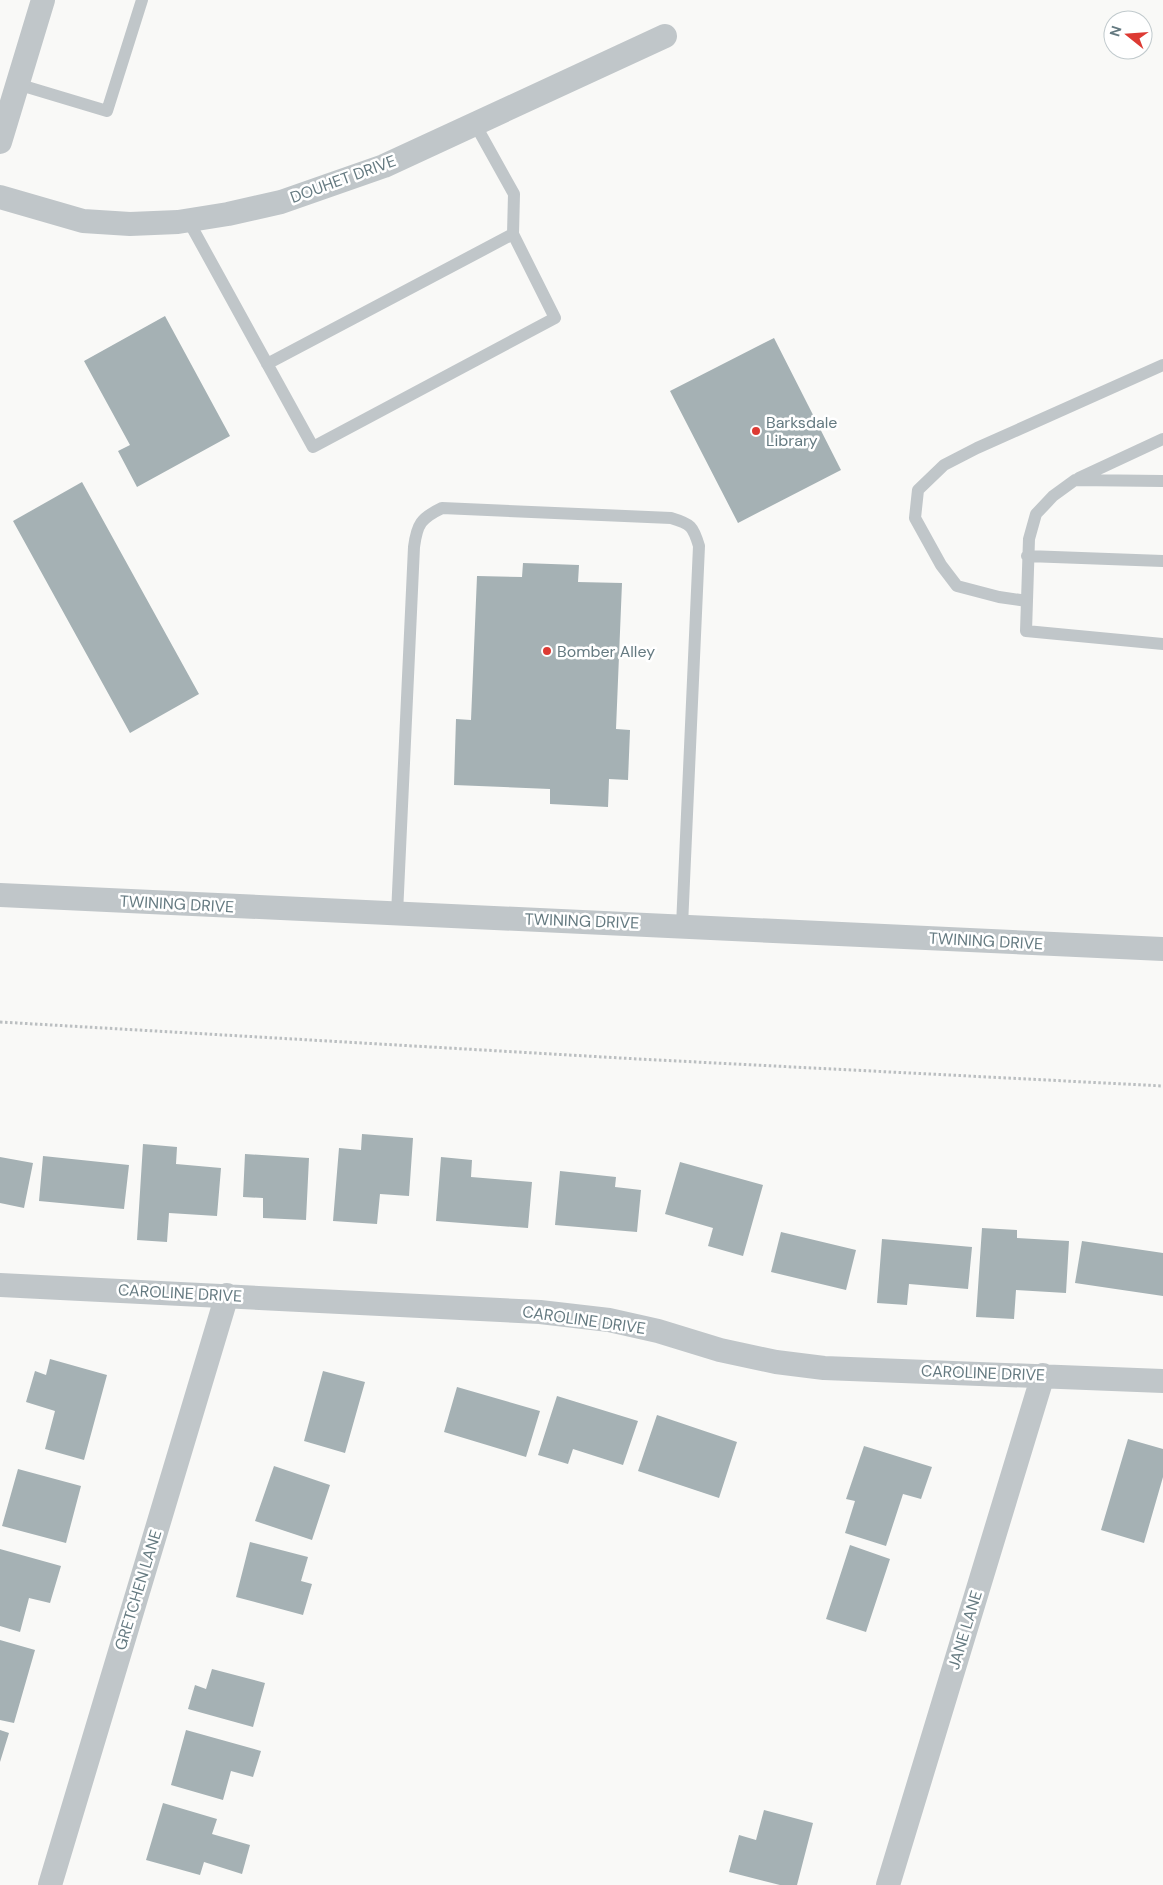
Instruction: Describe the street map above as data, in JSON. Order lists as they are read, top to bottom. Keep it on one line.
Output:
{"streets":{"street":["DOUHET DRIVE","TWINING DRIVE","CAROLINE DRIVE","GRETCHEN LANE","JANE LANE"]},"crossings":[["CAROLINE DRIVE","GRETCHEN LANE"],["CAROLINE DRIVE","JANE LANE"]],"places":["Barksdale Library","Bomber Alley"],"north":"left"}
